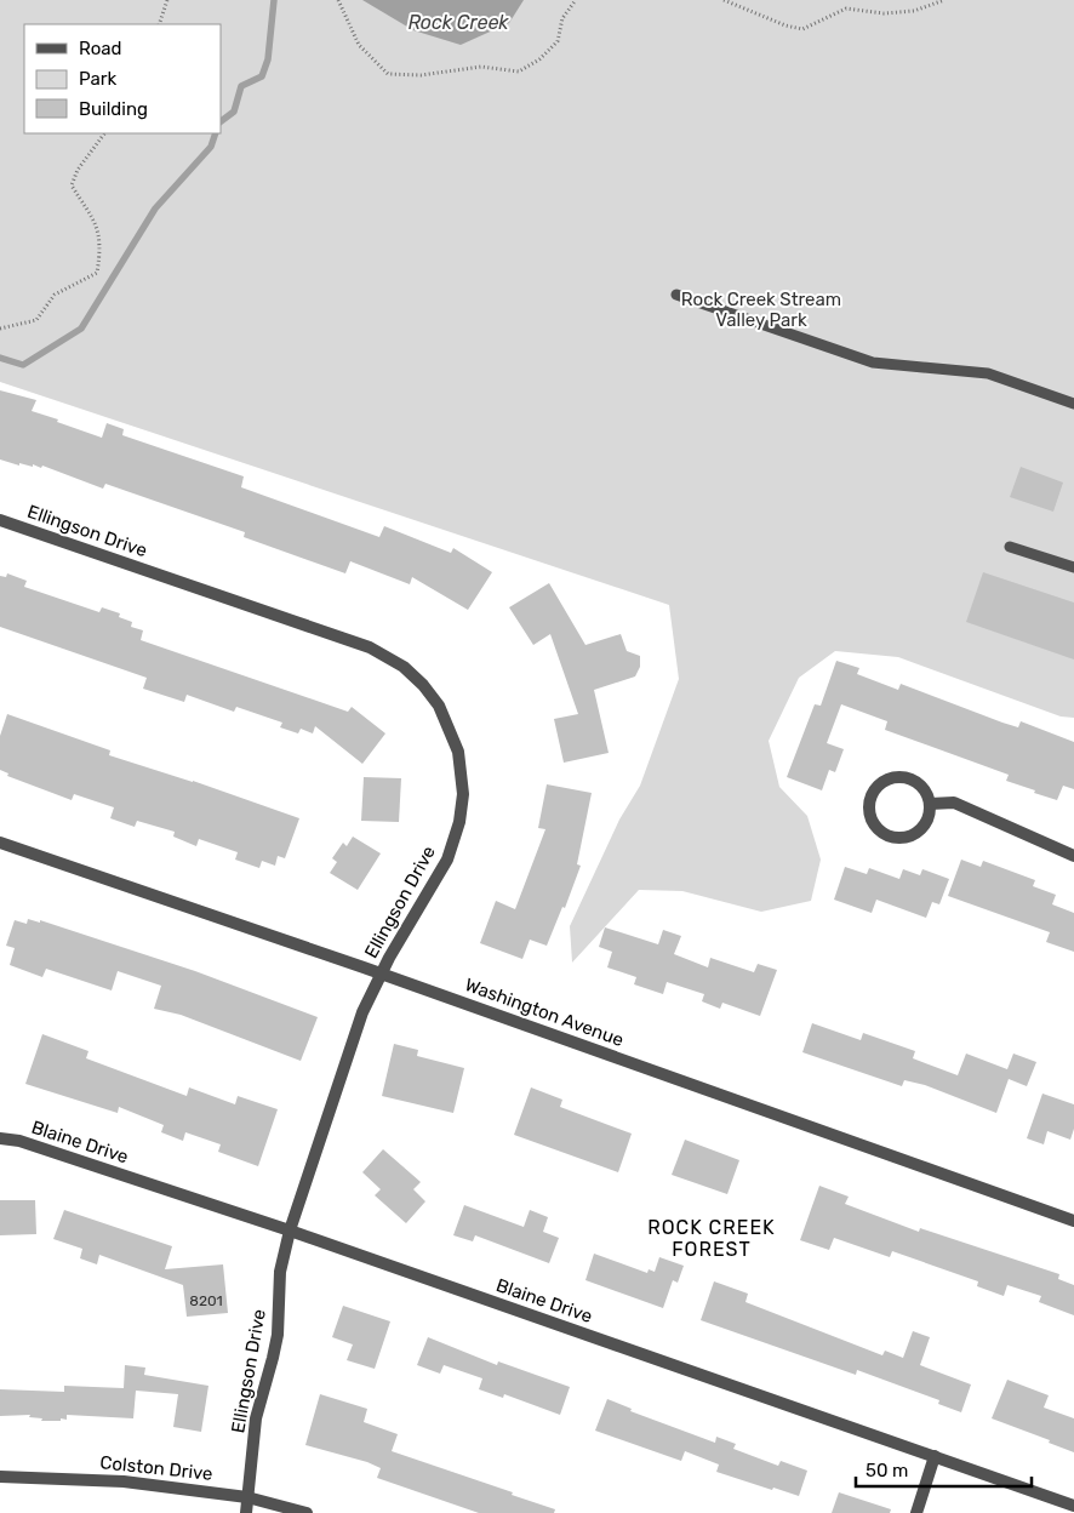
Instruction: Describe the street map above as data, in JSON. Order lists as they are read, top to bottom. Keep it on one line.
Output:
{"streets":{"street":["Ellingson Drive","Washington Avenue","Blaine Drive","Colston Drive"]},"crossings":[["Ellingson Drive","Washington Avenue"],["Ellingson Drive","Blaine Drive"],["Ellingson Drive","Colston Drive"]],"districts":["ROCK CREEK FOREST"],"water":["Rock Creek"],"parks":["Rock Creek Stream Valley Park"],"house_numbers":["8201"],"legend":["Road","Park","Building"],"scale_bar":"50 m"}
